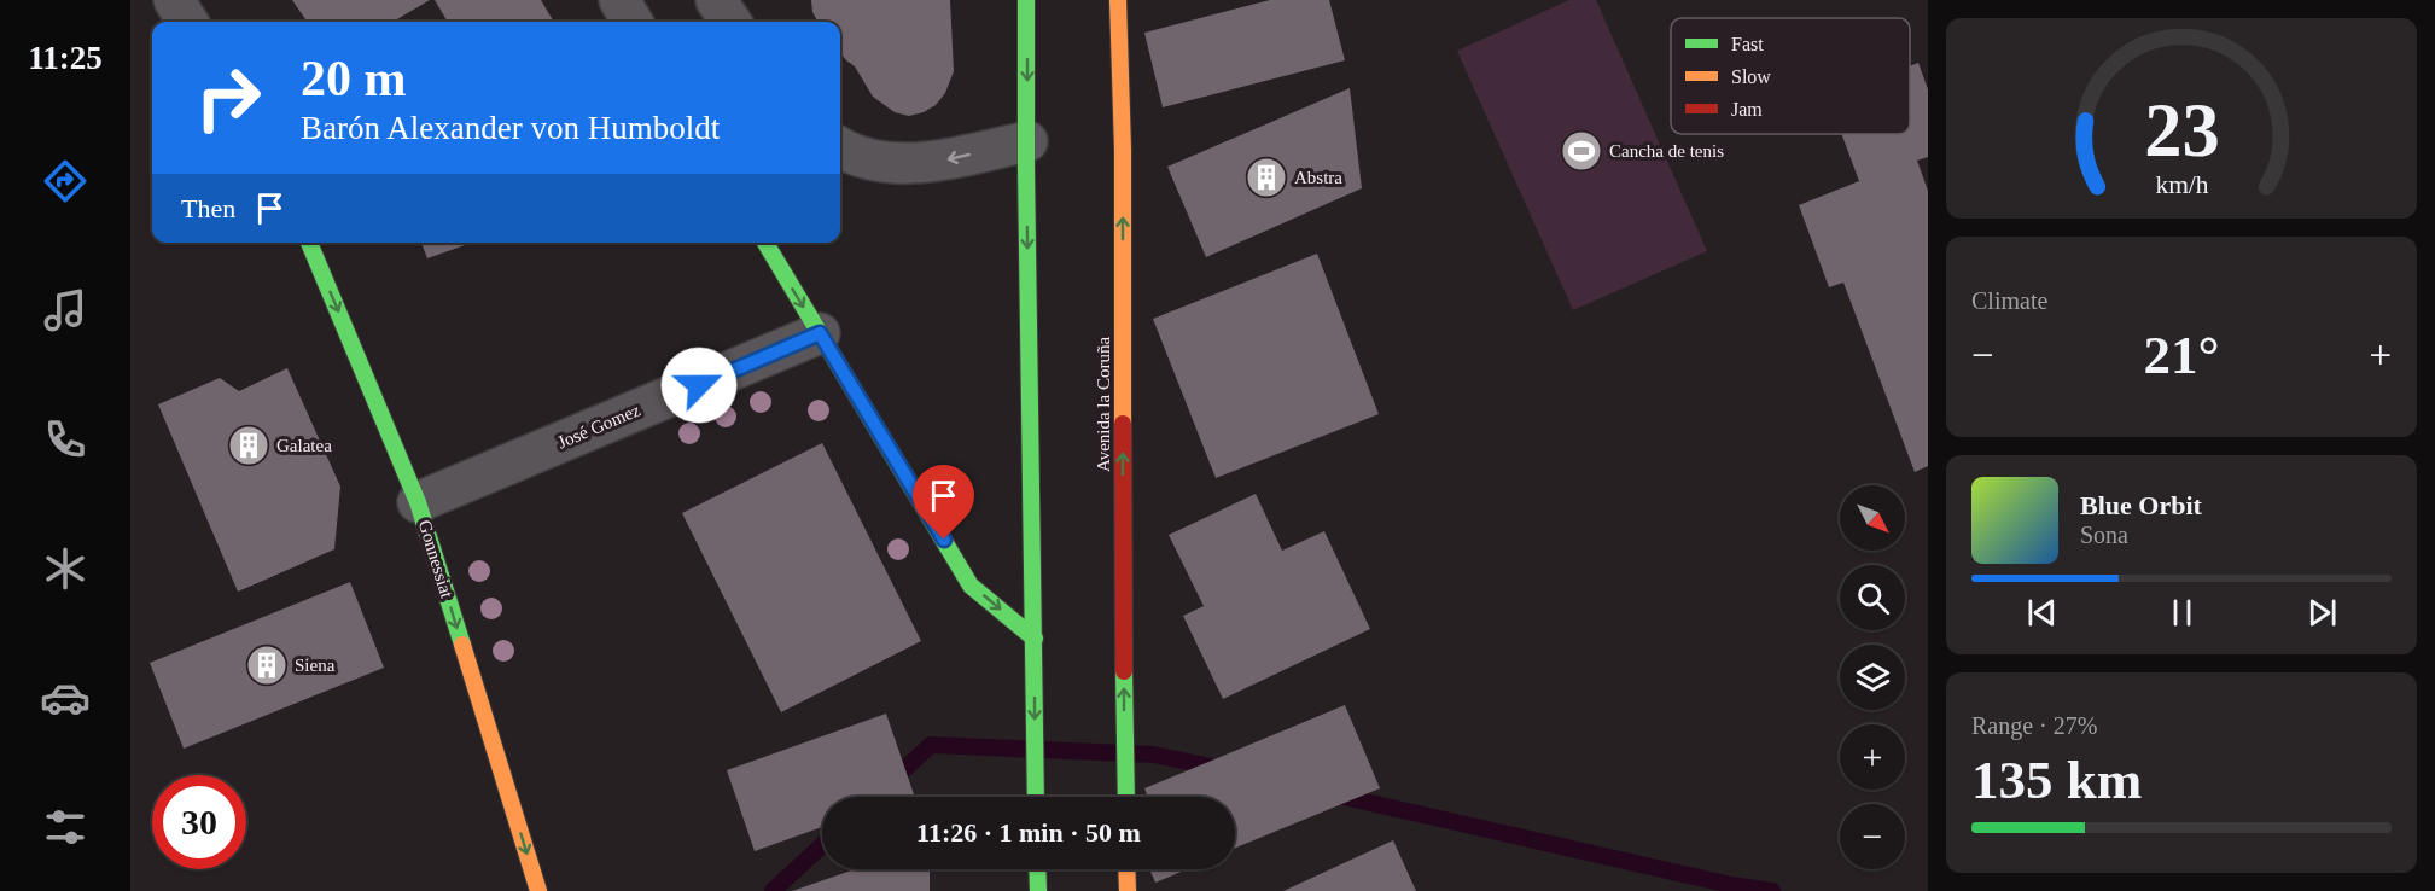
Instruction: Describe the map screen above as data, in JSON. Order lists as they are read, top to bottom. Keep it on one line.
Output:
{"streets":{"street":["Avenida la Coruña","José Gomez","Gonnessiat"]},"crossings":[["José Gomez","Gonnessiat"]],"one_way":["Gonnessiat"],"places":{"sports":["Cancha de tenis"],"building":["Abstra","Galatea","Siena"]},"legend":["Fast","Slow","Jam"],"north":"bottom right","page":{"tabs":"11:25","turn":["20 m","Barón Alexander von Humboldt"],"then":"Then","tile":["Climate",["Range · 27%","135 km"]],"heat":["−","21°","+"],"song":["Blue Orbit","Sona"],"map_buttons":["+","−"],"limit":"30","trip":"11:26 · 1 min · 50 m","gauge":["23","km/h"]}}
